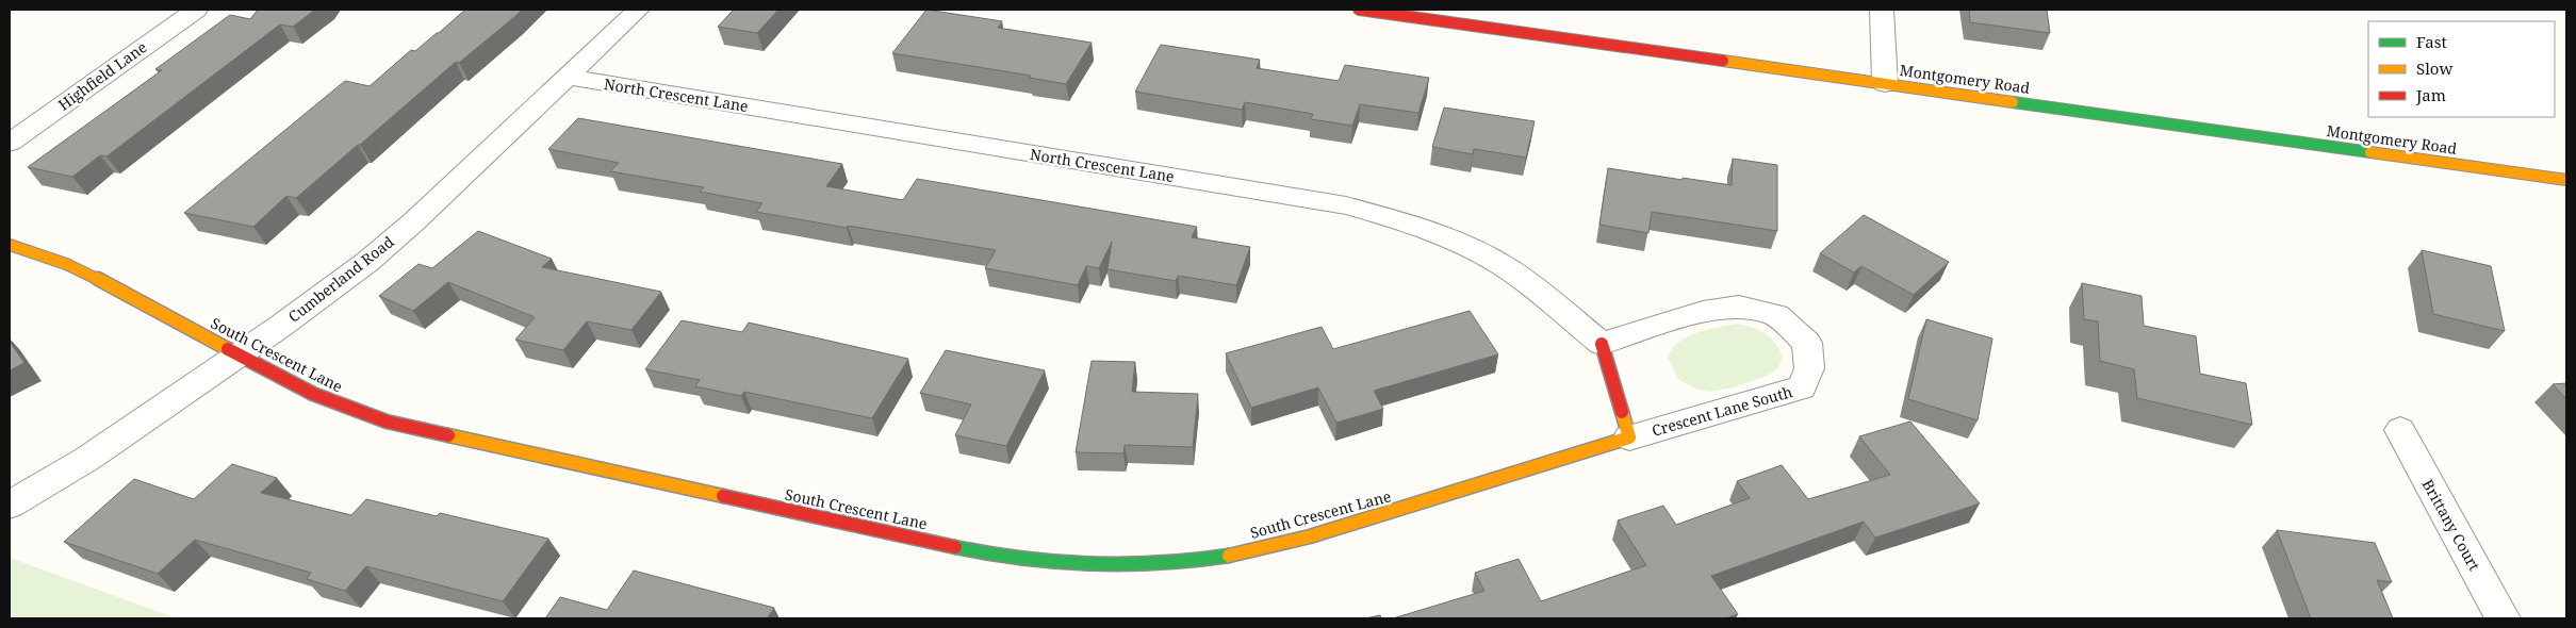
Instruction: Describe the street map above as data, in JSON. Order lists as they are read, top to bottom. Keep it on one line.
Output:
{"streets":{"street":["Highfield Lane","Montgomery Road","North Crescent Lane","Cumberland Road","South Crescent Lane","Crescent Lane South","Brittany Court"]},"crossings":[["North Crescent Lane","Cumberland Road"],["North Crescent Lane","Crescent Lane South"],["Cumberland Road","South Crescent Lane"],["South Crescent Lane","Crescent Lane South"]],"legend":["Fast","Slow","Jam"]}
